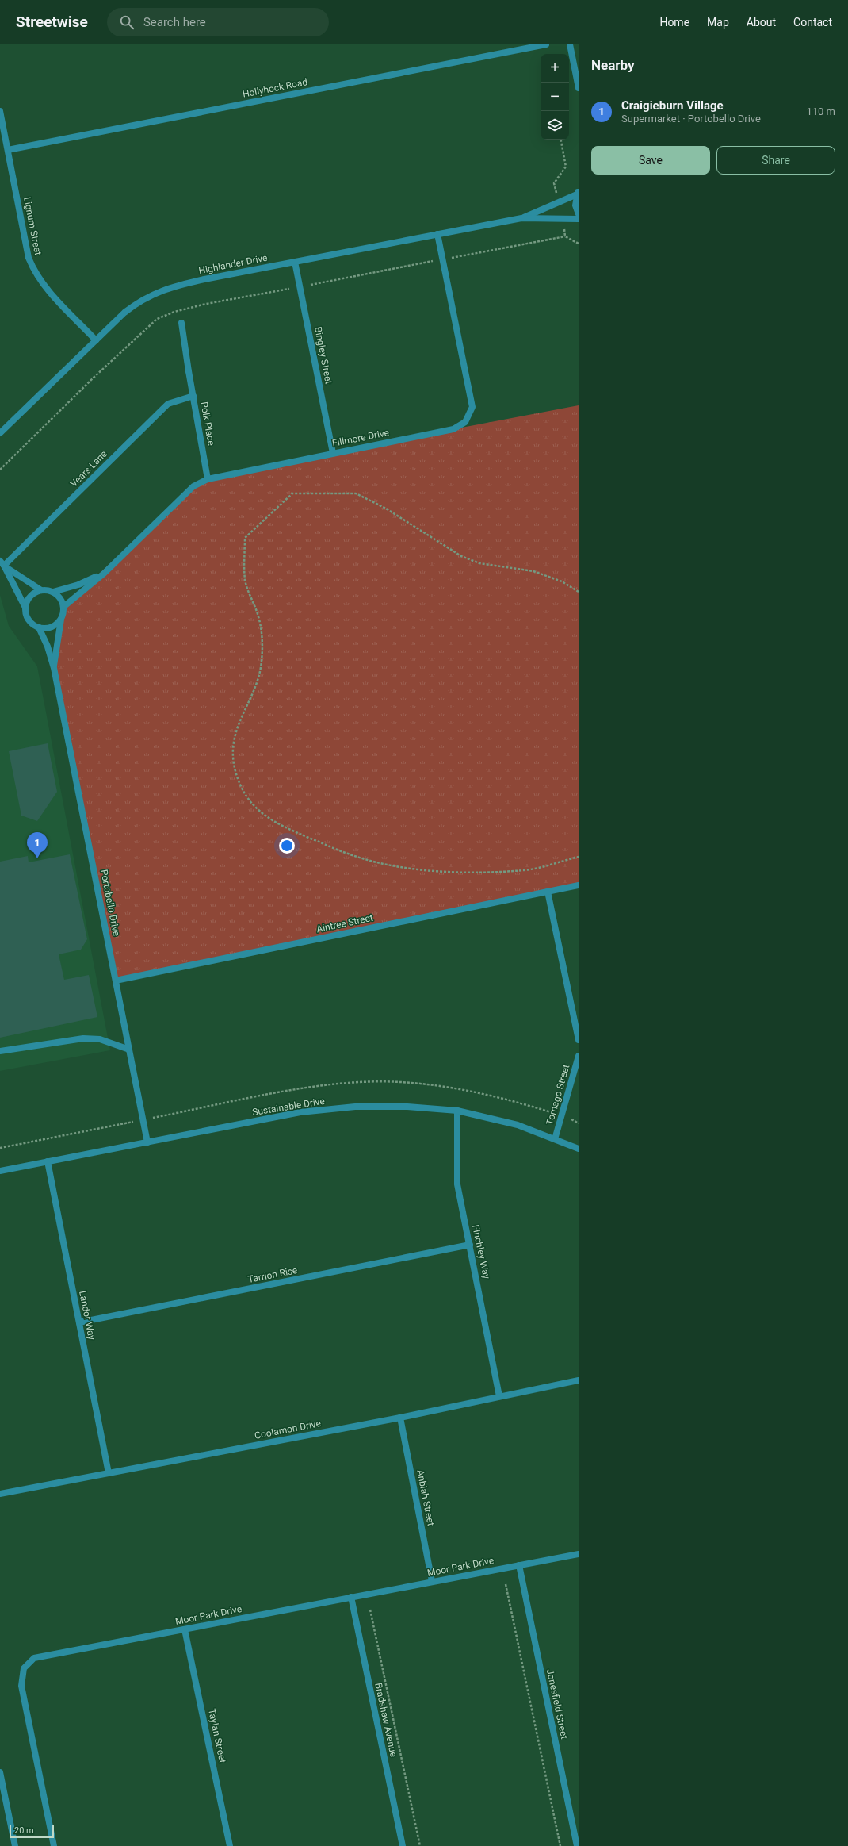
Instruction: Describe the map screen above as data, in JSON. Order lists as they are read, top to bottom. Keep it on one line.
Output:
{"streets":{"street":["Hollyhock Road","Lignum Street","Highlander Drive","Bingley Street","Polk Place","Fillmore Drive","Vears Lane","Portobello Drive","Aintree Street","Tomago Street","Sustainable Drive","Finchley Way","Tarrion Rise","Landor Way","Coolamon Drive","Anbiah Street","Moor Park Drive","Jonesfield Street","Bradshaw Avenue","Taylan Street"]},"crossings":[["Hollyhock Road","Lignum Street"],["Lignum Street","Highlander Drive"],["Highlander Drive","Bingley Street"],["Highlander Drive","Fillmore Drive"],["Bingley Street","Fillmore Drive"],["Polk Place","Fillmore Drive"],["Polk Place","Vears Lane"],["Fillmore Drive","Portobello Drive"],["Portobello Drive","Aintree Street"],["Portobello Drive","Sustainable Drive"],["Tomago Street","Sustainable Drive"],["Sustainable Drive","Finchley Way"],["Sustainable Drive","Landor Way"],["Finchley Way","Tarrion Rise"],["Finchley Way","Coolamon Drive"],["Tarrion Rise","Landor Way"],["Landor Way","Coolamon Drive"],["Coolamon Drive","Anbiah Street"],["Anbiah Street","Moor Park Drive"],["Moor Park Drive","Jonesfield Street"],["Moor Park Drive","Bradshaw Avenue"],["Moor Park Drive","Taylan Street"]],"scale_bar":"20 m","page":{"header":"Streetwise","search":"Search here","nav":["Home","Map","About","Contact"],"heading":"Nearby","map_buttons":["+","−"],"list":[{"mark":"1","name":"Craigieburn Village","note":"Supermarket · Portobello Drive","value":"110 m"}],"buttons":["Save","Share"],"pins":"1","scale":"20 m"}}
